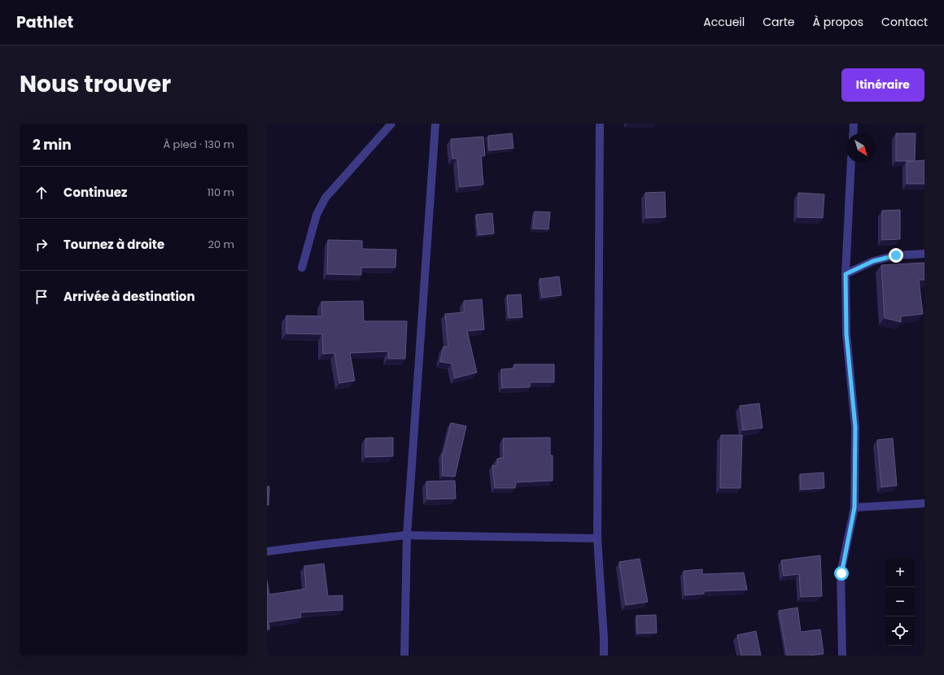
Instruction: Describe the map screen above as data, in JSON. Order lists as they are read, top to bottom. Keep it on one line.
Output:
{"north":"bottom right","page":{"header":"Pathlet","nav":["Accueil","Carte","À propos","Contact"],"title":"Nous trouver","buttons":"Itinéraire","heading":["2 min","À pied · 130 m"],"list":[["Continuez","110 m"],["Tournez à droite","20 m"],"Arrivée à destination"],"map_buttons":["+","−"]}}
